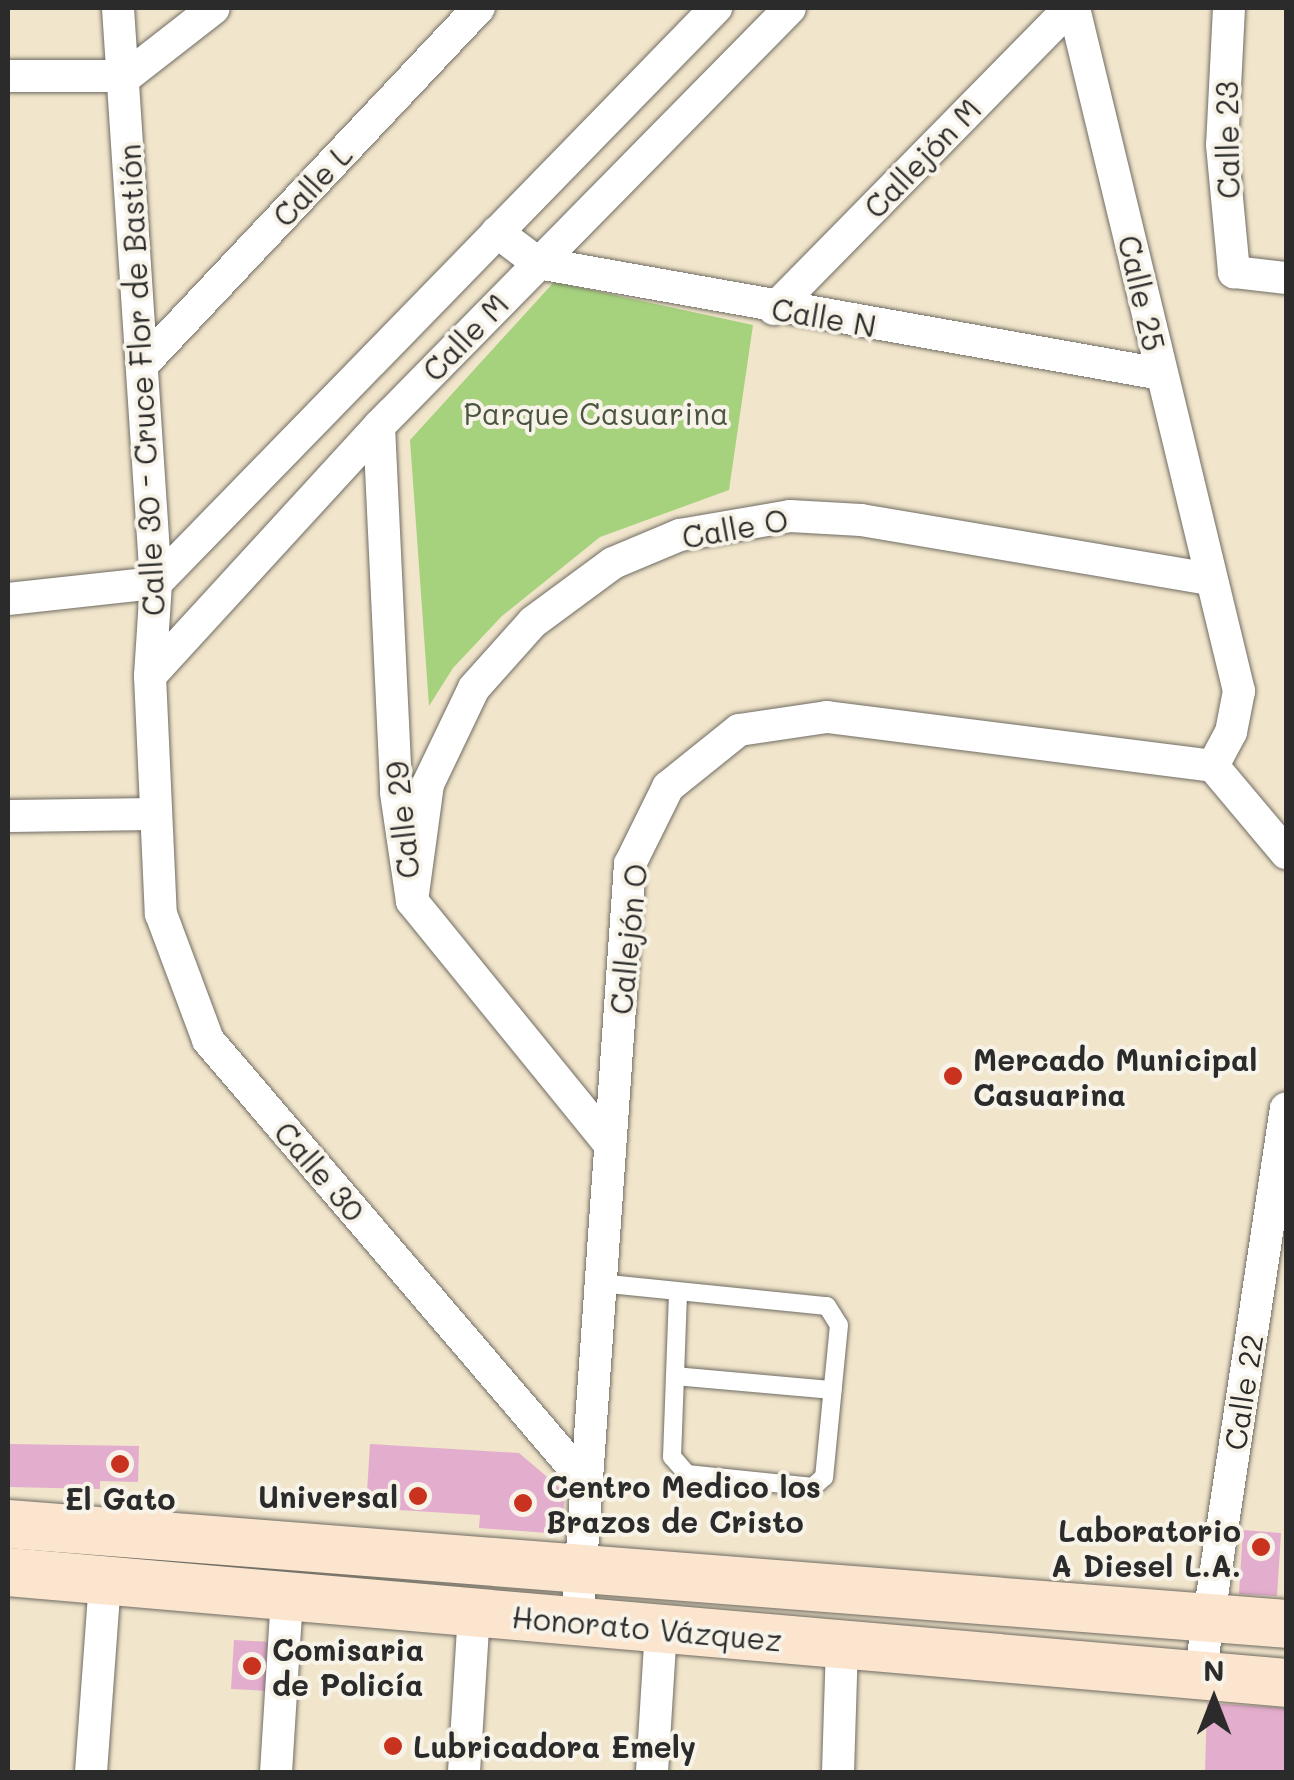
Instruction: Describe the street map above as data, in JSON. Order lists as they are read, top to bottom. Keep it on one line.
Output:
{"streets":{"street":["Calle 23","Callejón M","Calle L","Calle 25","Calle N","Calle M","Calle 30 - Cruce Flor de Bastión","Calle O","Calle 29","Callejón O","Calle 30","Calle 22","Honorato Vázquez"]},"crossings":[["Callejón M","Calle 25"],["Callejón M","Calle N"],["Calle L","Calle 30 - Cruce Flor de Bastión"],["Calle 25","Calle N"],["Calle 25","Calle O"],["Calle N","Calle M"],["Calle M","Calle 30 - Cruce Flor de Bastión"],["Calle M","Calle 29"],["Calle 30 - Cruce Flor de Bastión","Calle 30"],["Calle O","Calle 29"],["Calle 29","Callejón O"],["Callejón O","Calle 30"],["Callejón O","Honorato Vázquez"],["Calle 22","Honorato Vázquez"]],"parks":["Parque Casuarina"],"places":["Mercado Municipal Casuarina","El Gato","Universal","Centro Medico los Brazos de Cristo","Laboratorio A Diesel L.A.","Comisaria de Policía","Lubricadora Emely"],"north":"top"}
